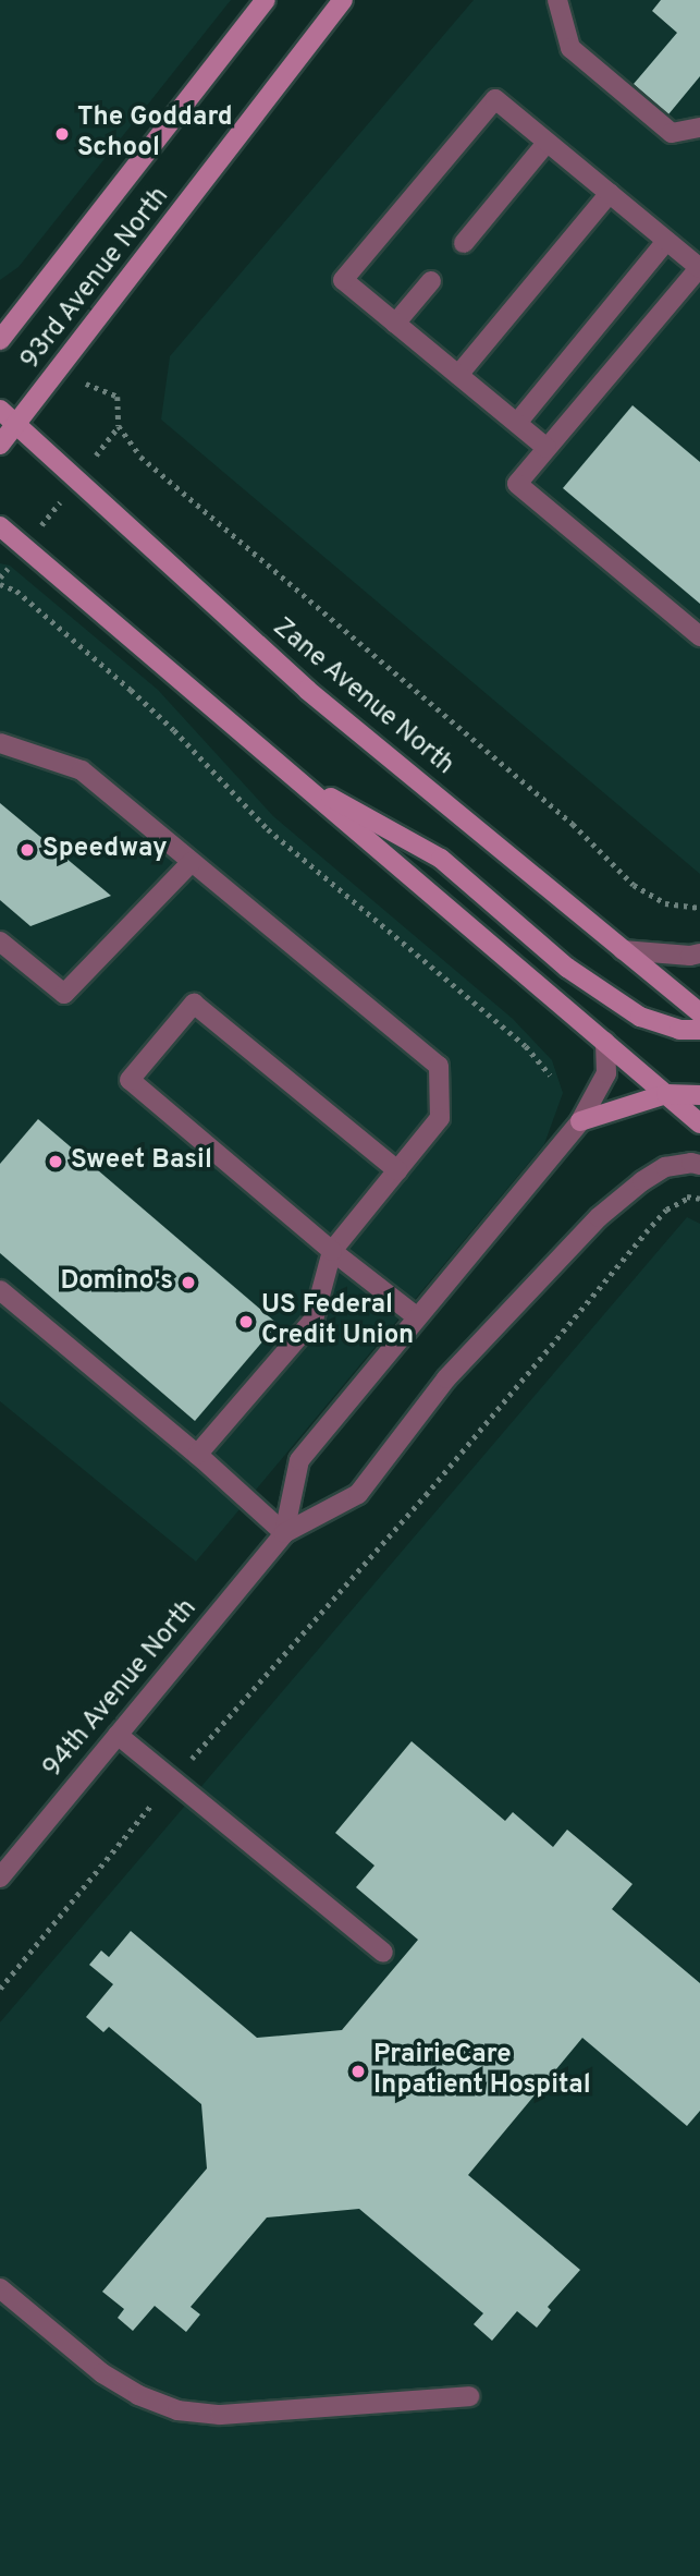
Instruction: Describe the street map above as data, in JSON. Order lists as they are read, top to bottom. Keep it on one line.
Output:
{"streets":{"main road":["93rd Avenue North","Zane Avenue North"],"street":["94th Avenue North"]},"crossings":[["93rd Avenue North","Zane Avenue North"]],"places":["The Goddard School","Speedway","Sweet Basil","Domino's","US Federal Credit Union","PrairieCare Inpatient Hospital"]}
